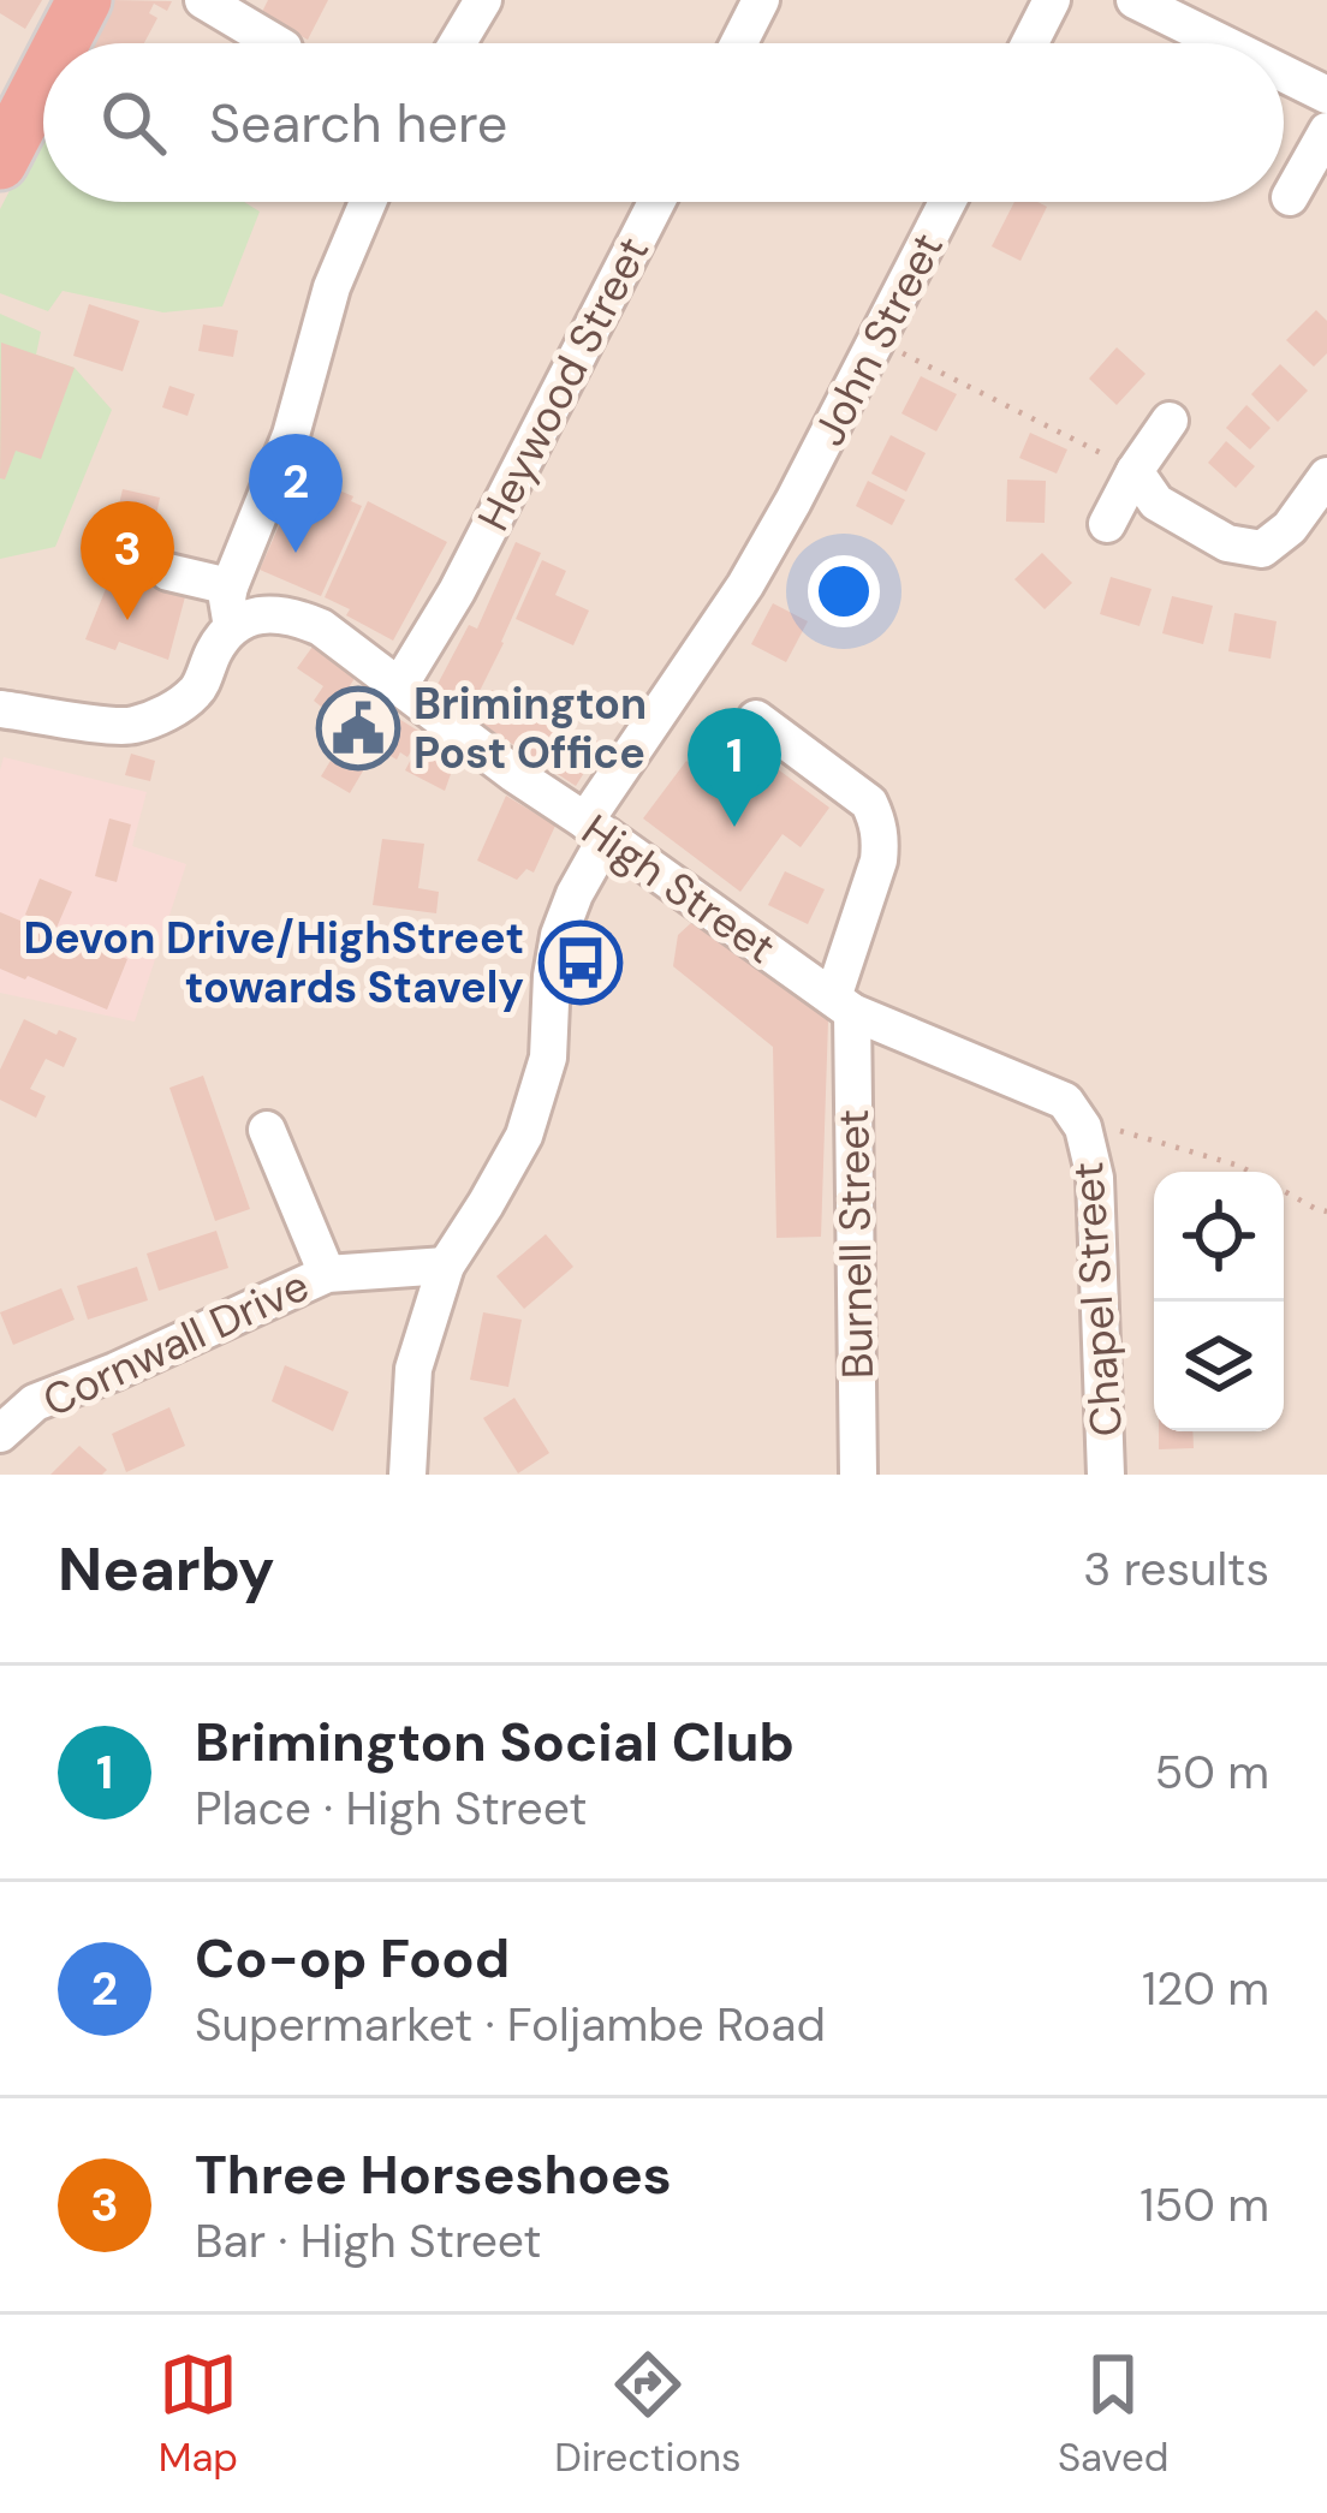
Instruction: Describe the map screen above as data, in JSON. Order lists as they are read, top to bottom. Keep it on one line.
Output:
{"streets":{"street":["John Street","Heywood Street","High Street","Burnell Street","Chapel Street","Cornwall Drive"]},"crossings":[["John Street","High Street"],["Heywood Street","High Street"],["High Street","Burnell Street"],["High Street","Chapel Street"],["Burnell Street","Chapel Street"]],"places":{"public building":["Brimington Post Office"],"bus stop":["Devon Drive/HighStreet towards Stavely"]},"page":{"search":"Search here","pins":["2","3","1"],"heading":["Nearby","3 results"],"list":[{"mark":"1","name":"Brimington Social Club","note":"Place · High Street","value":"50 m"},{"mark":"2","name":"Co-op Food","note":"Supermarket · Foljambe Road","value":"120 m"},{"mark":"3","name":"Three Horseshoes","note":"Bar · High Street","value":"150 m"}],"nav":["Map","Directions","Saved"]}}
